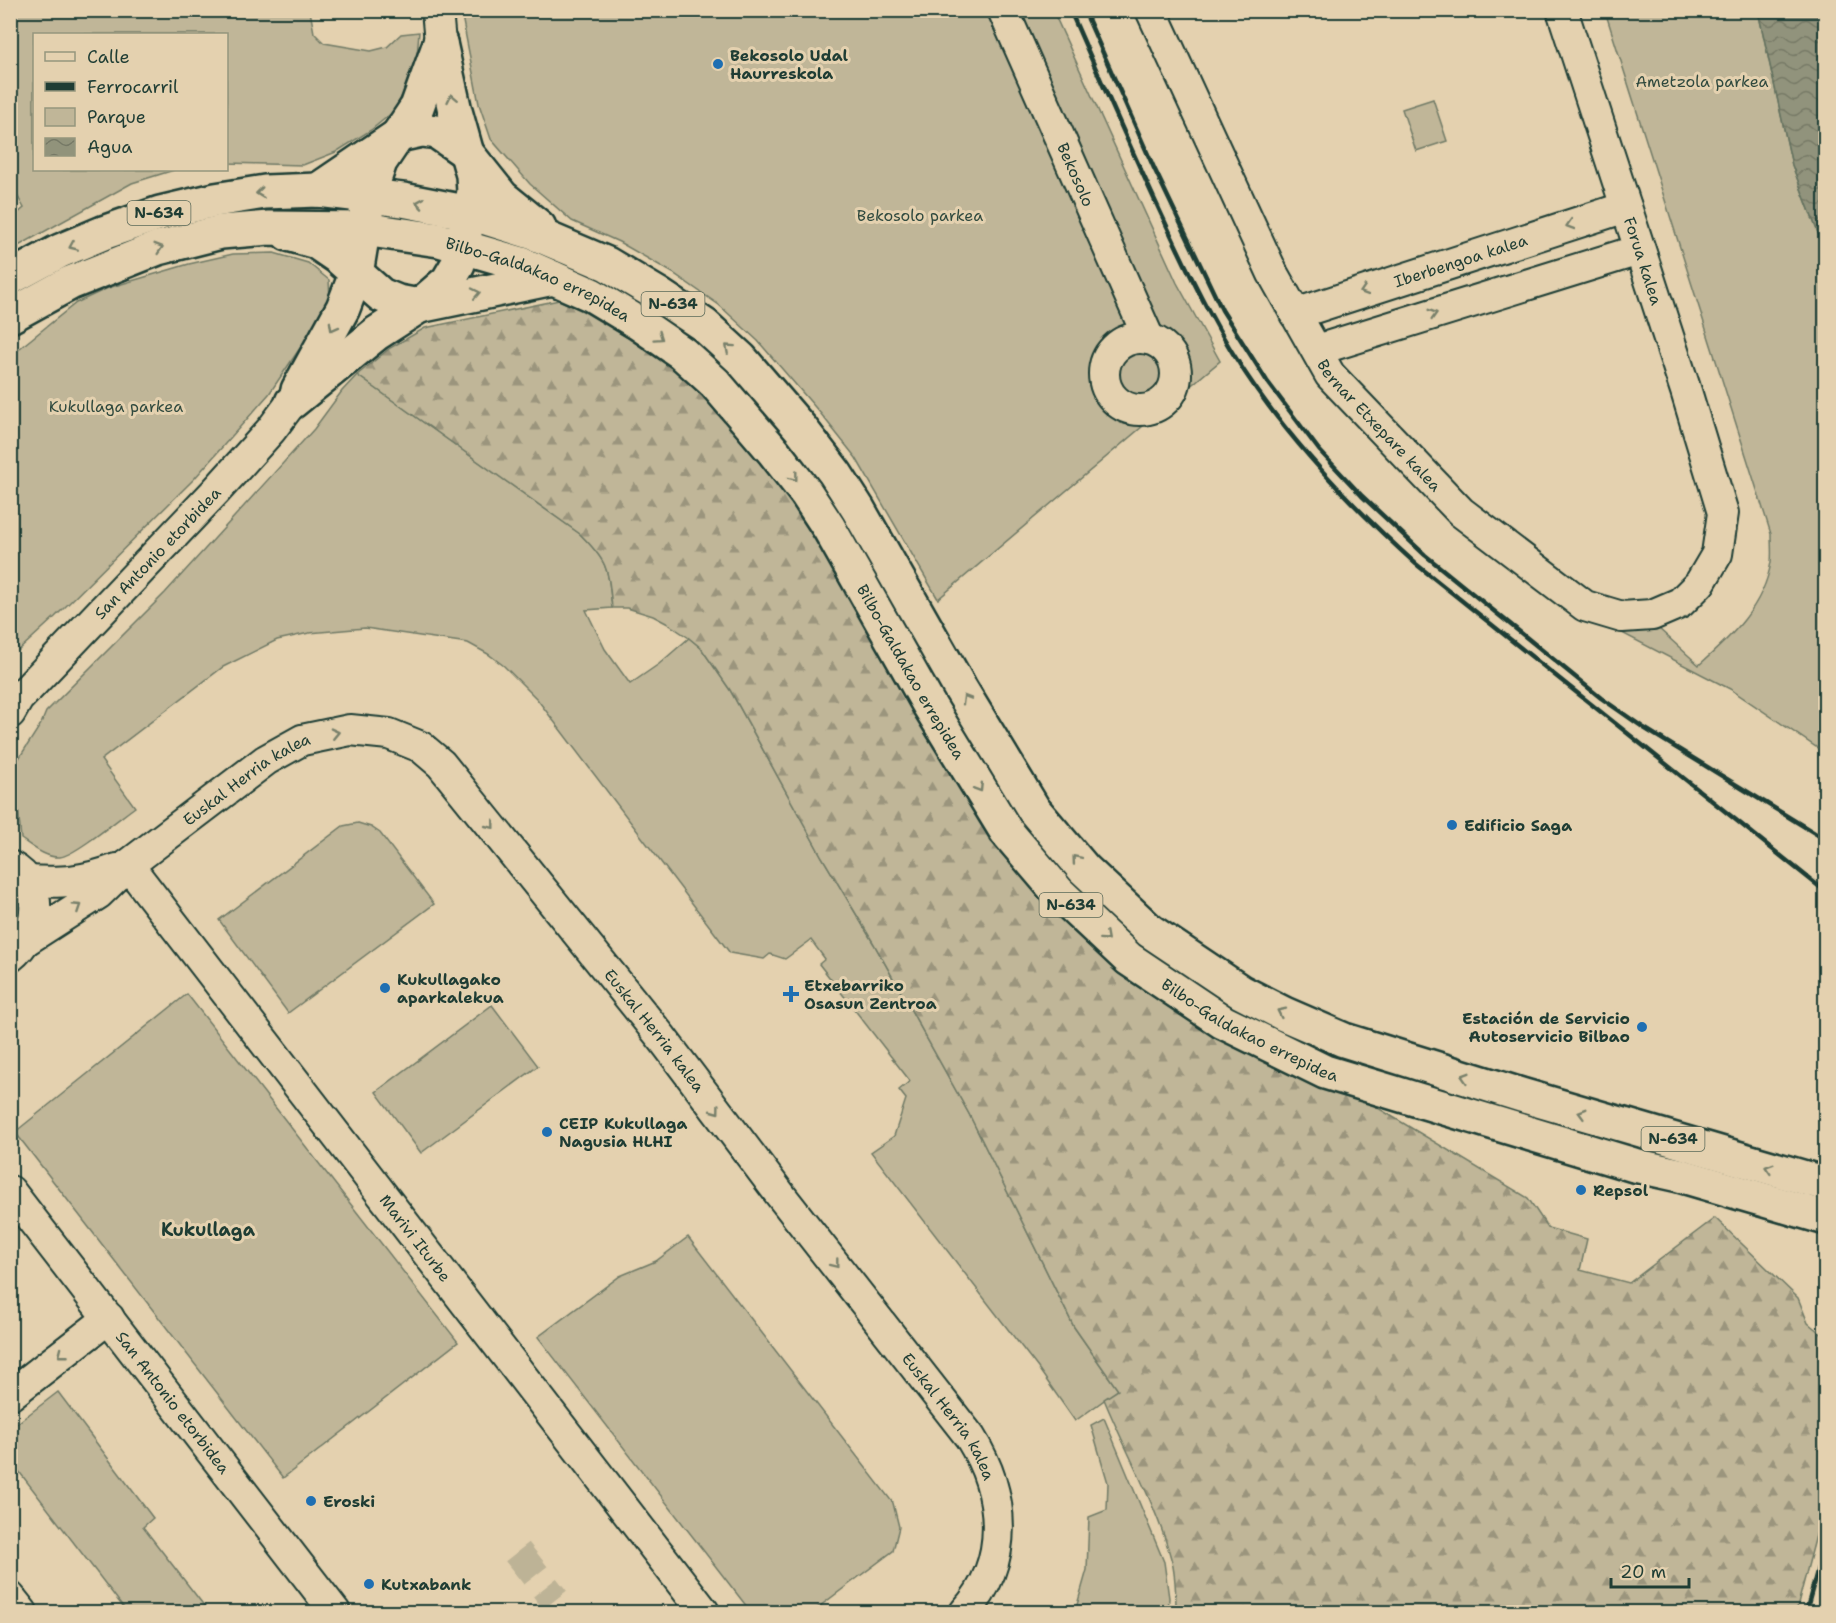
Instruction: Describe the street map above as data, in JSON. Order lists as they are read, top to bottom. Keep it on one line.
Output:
{"streets":{"highway":["N-634","Bilbo-Galdakao errepidea"],"street":["Bekosolo","Iberbengoa kalea","Forua kalea","Bernar Etxepare kalea","San Antonio etorbidea","Euskal Herria kalea","Marivi Iturbe"]},"crossings":[["Iberbengoa kalea","Forua kalea"],["Iberbengoa kalea","Bernar Etxepare kalea"],["Forua kalea","Bernar Etxepare kalea"],["Euskal Herria kalea","Marivi Iturbe"]],"districts":["Kukullaga"],"parks":["Ametzola parkea","Bekosolo parkea","Kukullaga parkea"],"places":{"other":["Bekosolo Udal Haurreskola","Edificio Saga","Kukullagako aparkalekua","Estación de Servicio Autoservicio Bilbao","CEIP Kukullaga Nagusia HLHI","Repsol","Eroski","Kutxabank"],"health":["Etxebarriko Osasun Zentroa"]},"legend":["Calle","Ferrocarril","Parque","Agua"],"scale_bar":"20 m"}
